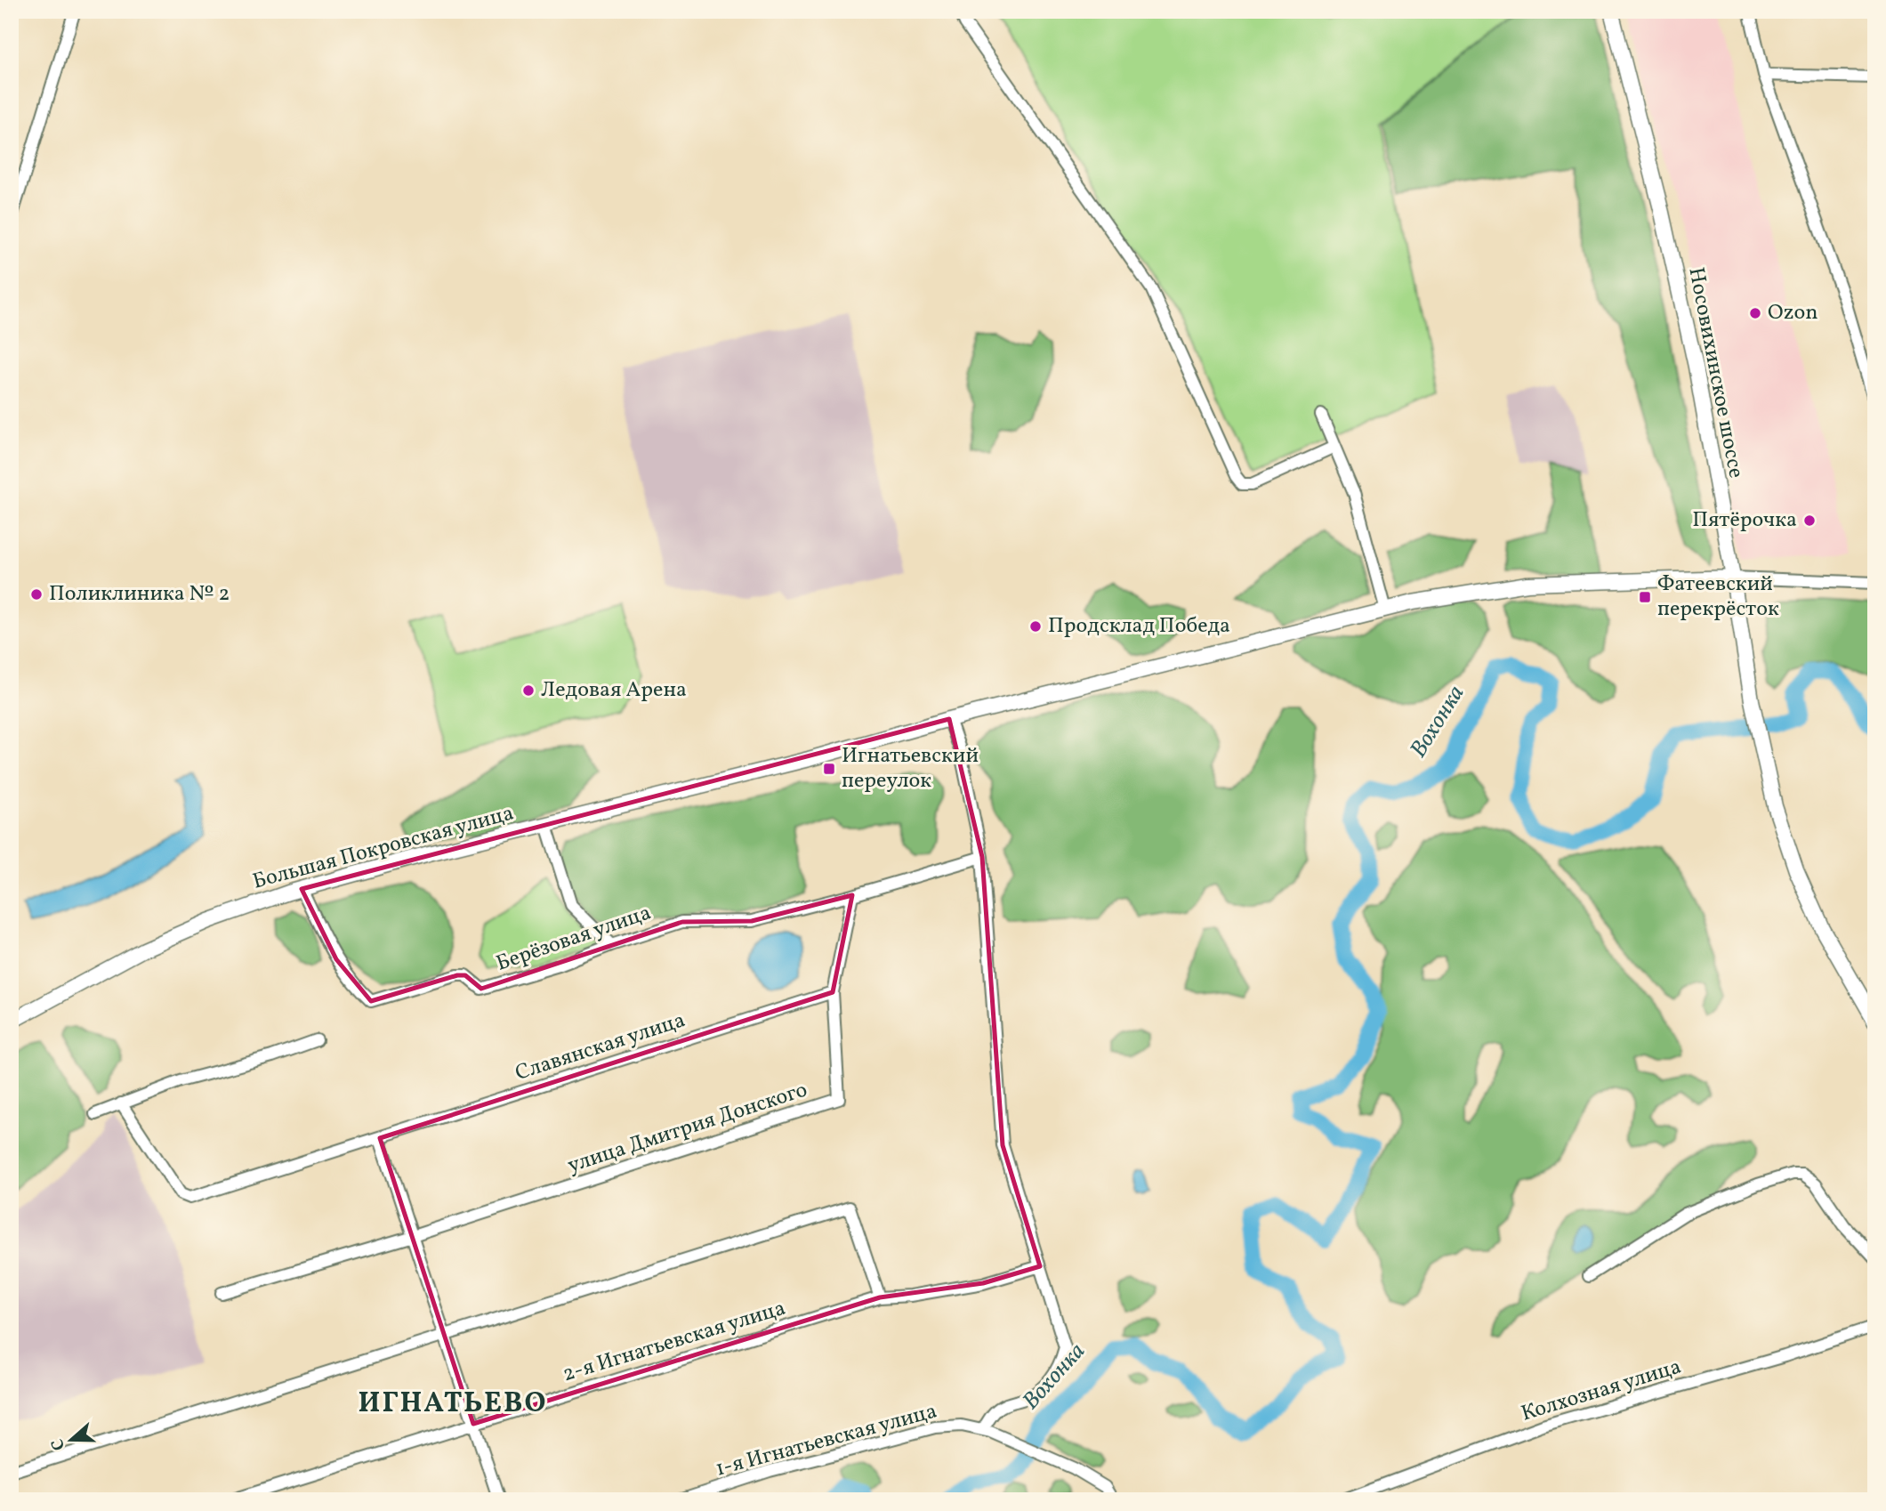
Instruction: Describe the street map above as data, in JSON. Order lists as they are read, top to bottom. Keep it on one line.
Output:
{"streets":{"main road":["Носовихинское шоссе","Большая Покровская улица"],"street":["Берёзовая улица","Славянская улица","улица Дмитрия Донского","2-я Игнатьевская улица","Колхозная улица","1-я Игнатьевская улица"]},"crossings":[["Носовихинское шоссе","Большая Покровская улица"],["Большая Покровская улица","Берёзовая улица"],["Берёзовая улица","улица Дмитрия Донского"],["Славянская улица","улица Дмитрия Донского"]],"districts":["ИГНАТЬЕВО"],"water":["Вохонка"],"places":{"other":["Ozon","Пятёрочка","Поликлиника № 2","Продсклад Победа","Ледовая Арена"],"transit":["Фатеевский перекрёсток","Игнатьевский переулок"]},"north":"left"}
